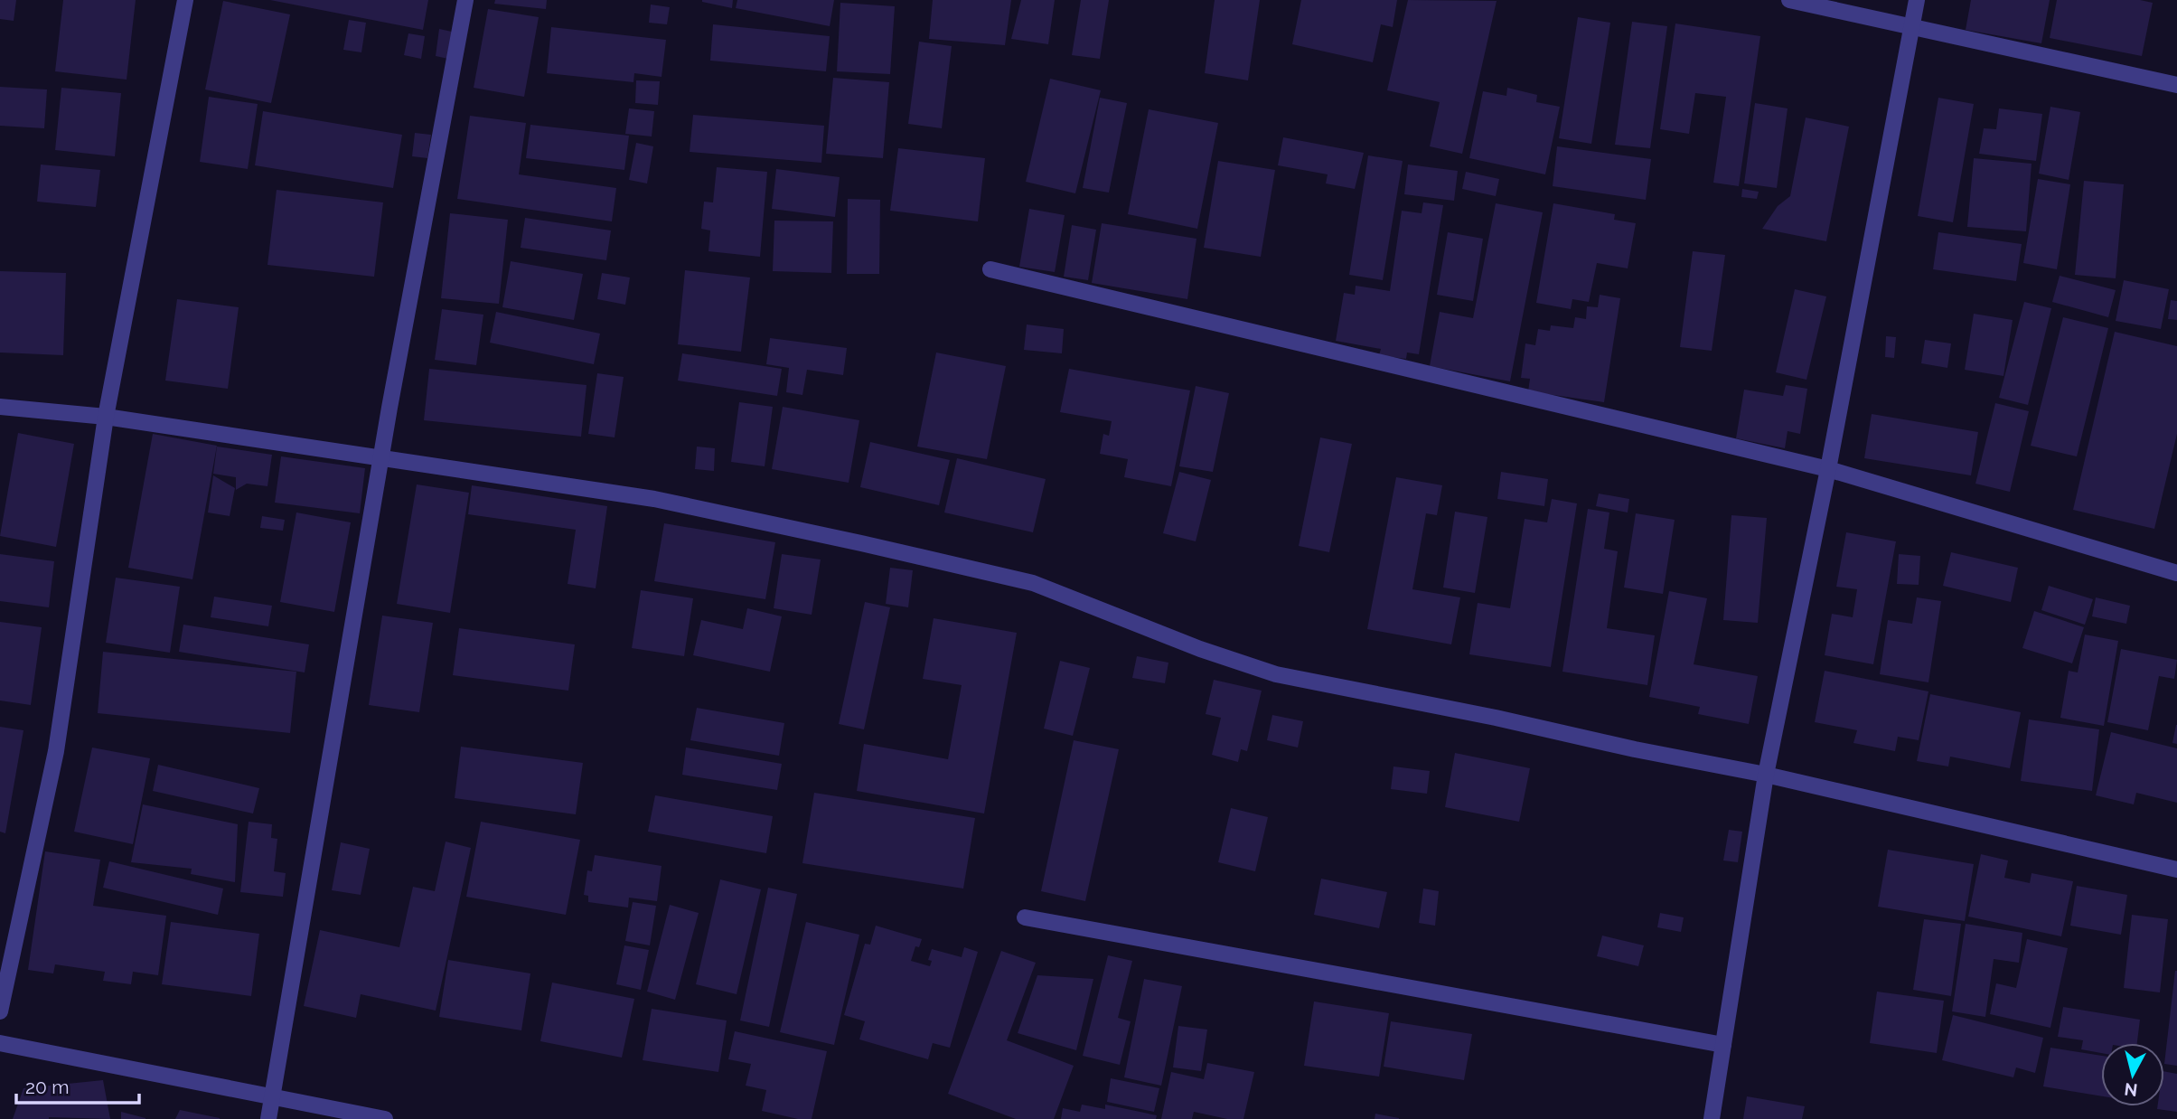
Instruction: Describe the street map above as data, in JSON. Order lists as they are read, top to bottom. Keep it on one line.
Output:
{"scale_bar":"20 m","north":"bottom"}
